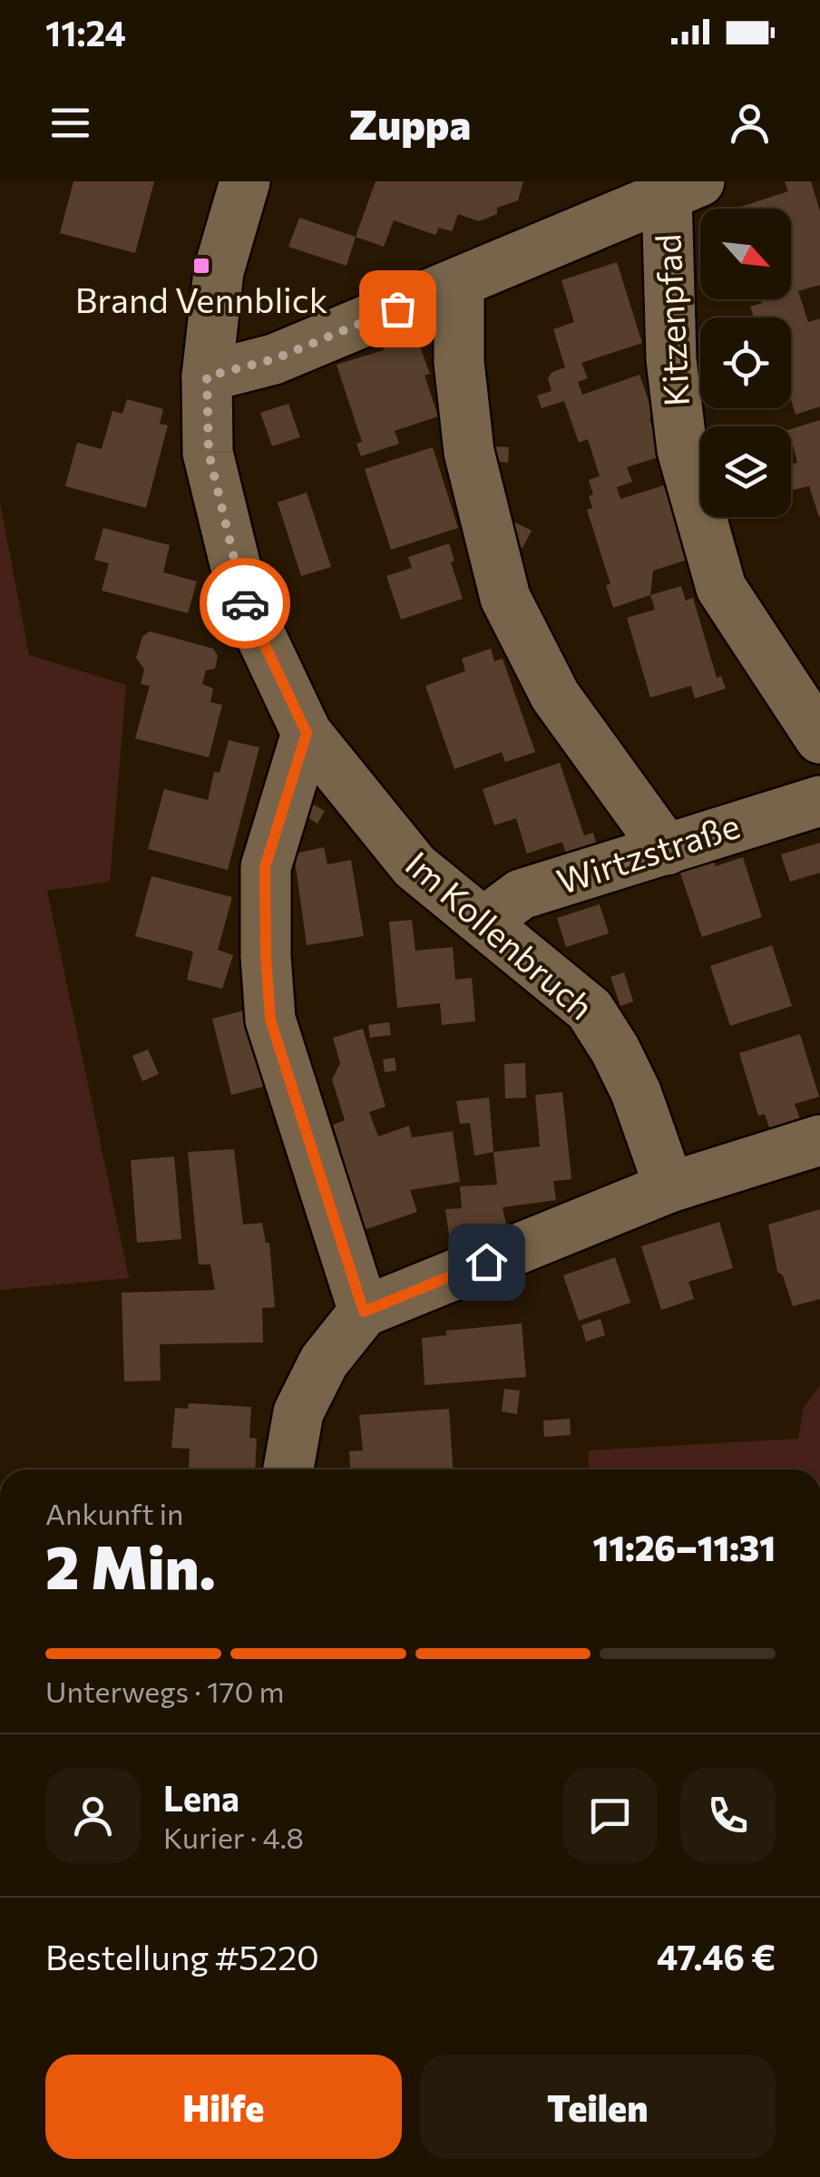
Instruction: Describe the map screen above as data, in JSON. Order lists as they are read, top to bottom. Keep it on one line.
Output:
{"streets":{"street":["Kitzenpfad","Wirtzstraße","Im Kollenbruch"]},"crossings":[["Wirtzstraße","Im Kollenbruch"]],"places":{"transit":["Brand Vennblick"]},"north":"bottom right","page":{"status":"11:24","header":"Zuppa","heading":["2 Min.","Ankunft in","11:26–11:31"],"panel":["Lena","Kurier · 4.8","Bestellung #5220","47.46 €"],"bar":"Unterwegs · 170 m","buttons":["Hilfe","Teilen"]}}
